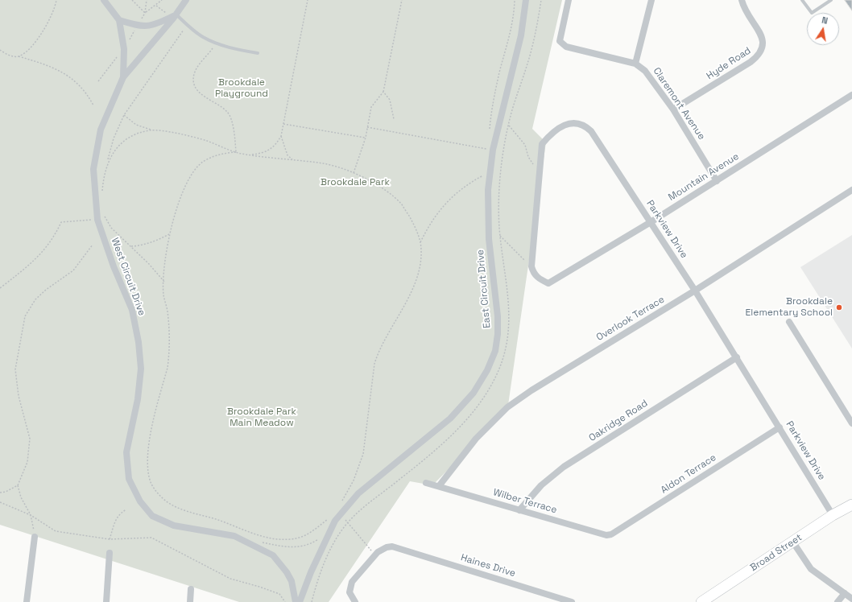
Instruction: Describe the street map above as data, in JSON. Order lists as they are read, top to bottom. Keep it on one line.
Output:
{"streets":{"main road":["Broad Street"],"street":["Hyde Road","Claremont Avenue","Mountain Avenue","Parkview Drive","West Circuit Drive","East Circuit Drive","Overlook Terrace","Oakridge Road","Aldon Terrace","Wilber Terrace","Haines Drive"]},"crossings":[["Hyde Road","Claremont Avenue"],["Claremont Avenue","Mountain Avenue"],["Mountain Avenue","Parkview Drive"],["Parkview Drive","Overlook Terrace"],["Parkview Drive","Oakridge Road"],["Parkview Drive","Aldon Terrace"],["Parkview Drive","Broad Street"],["Overlook Terrace","Wilber Terrace"],["Oakridge Road","Wilber Terrace"],["Aldon Terrace","Wilber Terrace"]],"parks":["Brookdale Playground","Brookdale Park","Brookdale Park Main Meadow"],"places":["Brookdale Elementary School"],"north":"top"}
